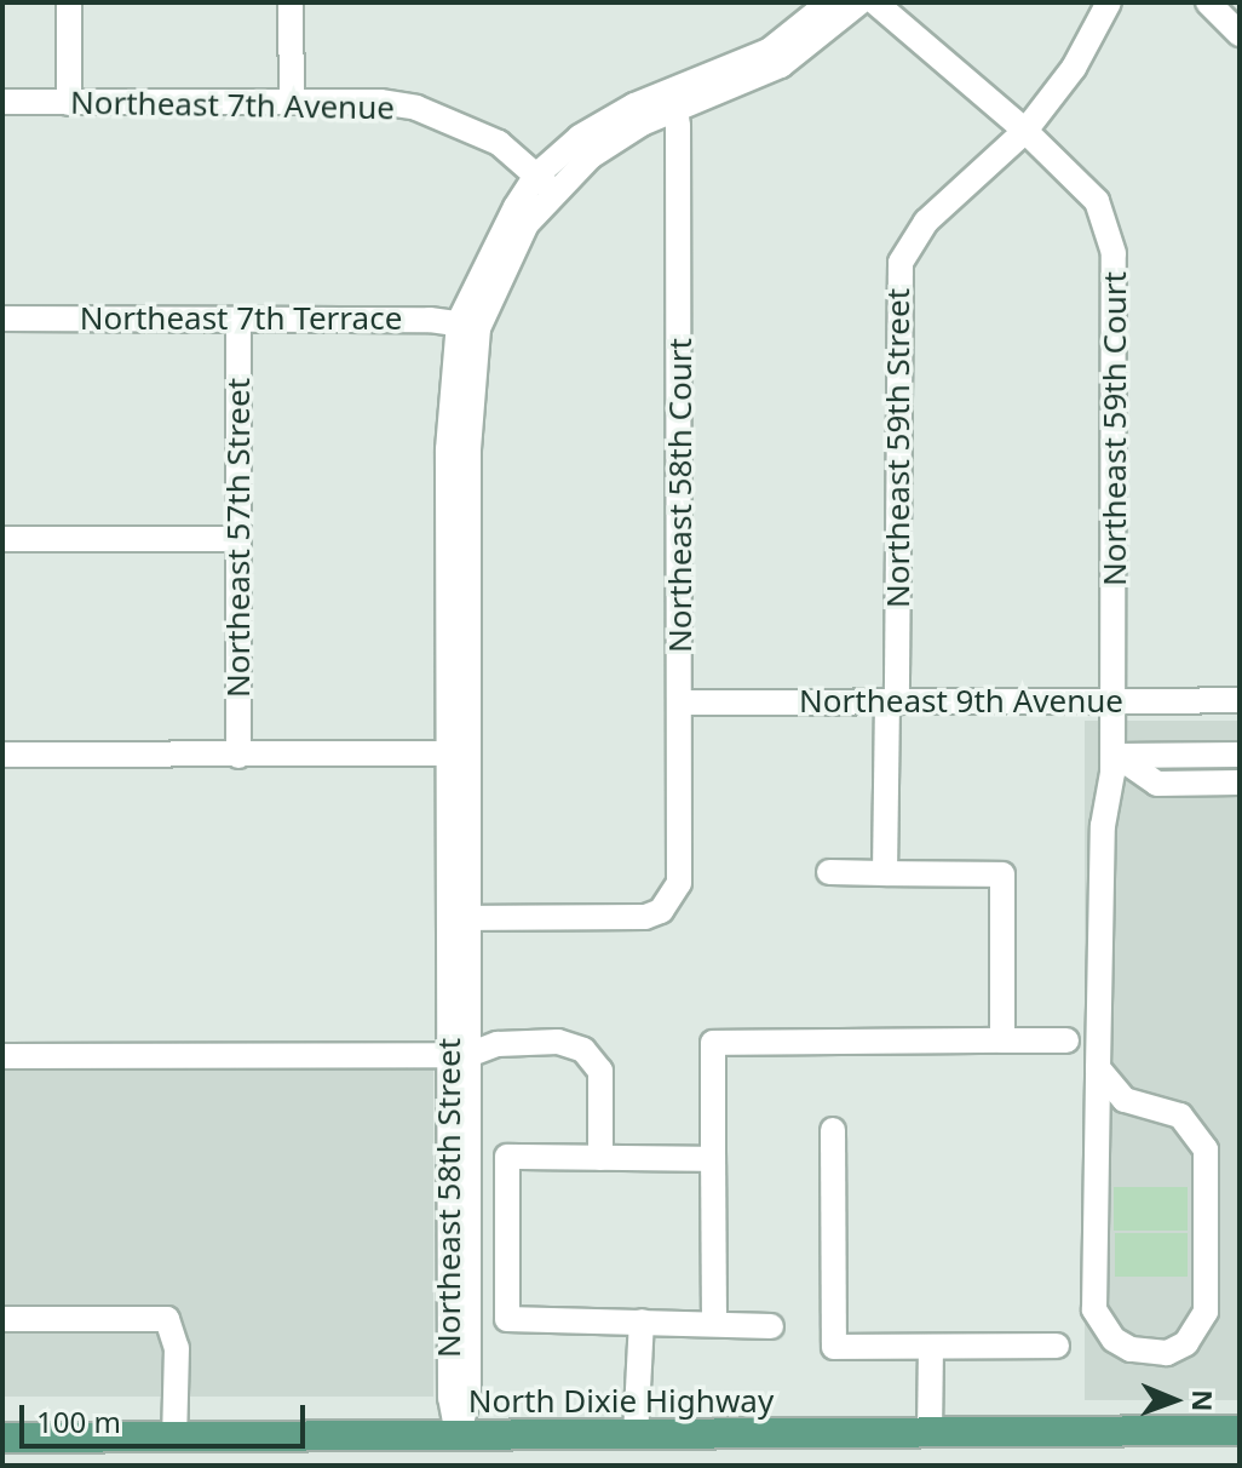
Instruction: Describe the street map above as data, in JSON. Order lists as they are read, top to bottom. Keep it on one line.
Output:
{"streets":{"main road":["North Dixie Highway"],"street":["Northeast 7th Avenue","Northeast 7th Terrace","Northeast 59th Court","Northeast 59th Street","Northeast 58th Court","Northeast 57th Street","Northeast 9th Avenue","Northeast 58th Street"]},"crossings":[["Northeast 7th Avenue","Northeast 58th Street"],["Northeast 7th Terrace","Northeast 57th Street"],["Northeast 7th Terrace","Northeast 58th Street"],["Northeast 59th Court","Northeast 59th Street"],["Northeast 59th Court","Northeast 9th Avenue"],["Northeast 59th Street","Northeast 9th Avenue"],["Northeast 58th Court","Northeast 9th Avenue"],["Northeast 58th Court","Northeast 58th Street"],["Northeast 58th Street","North Dixie Highway"]],"scale_bar":"100 m","north":"right"}
